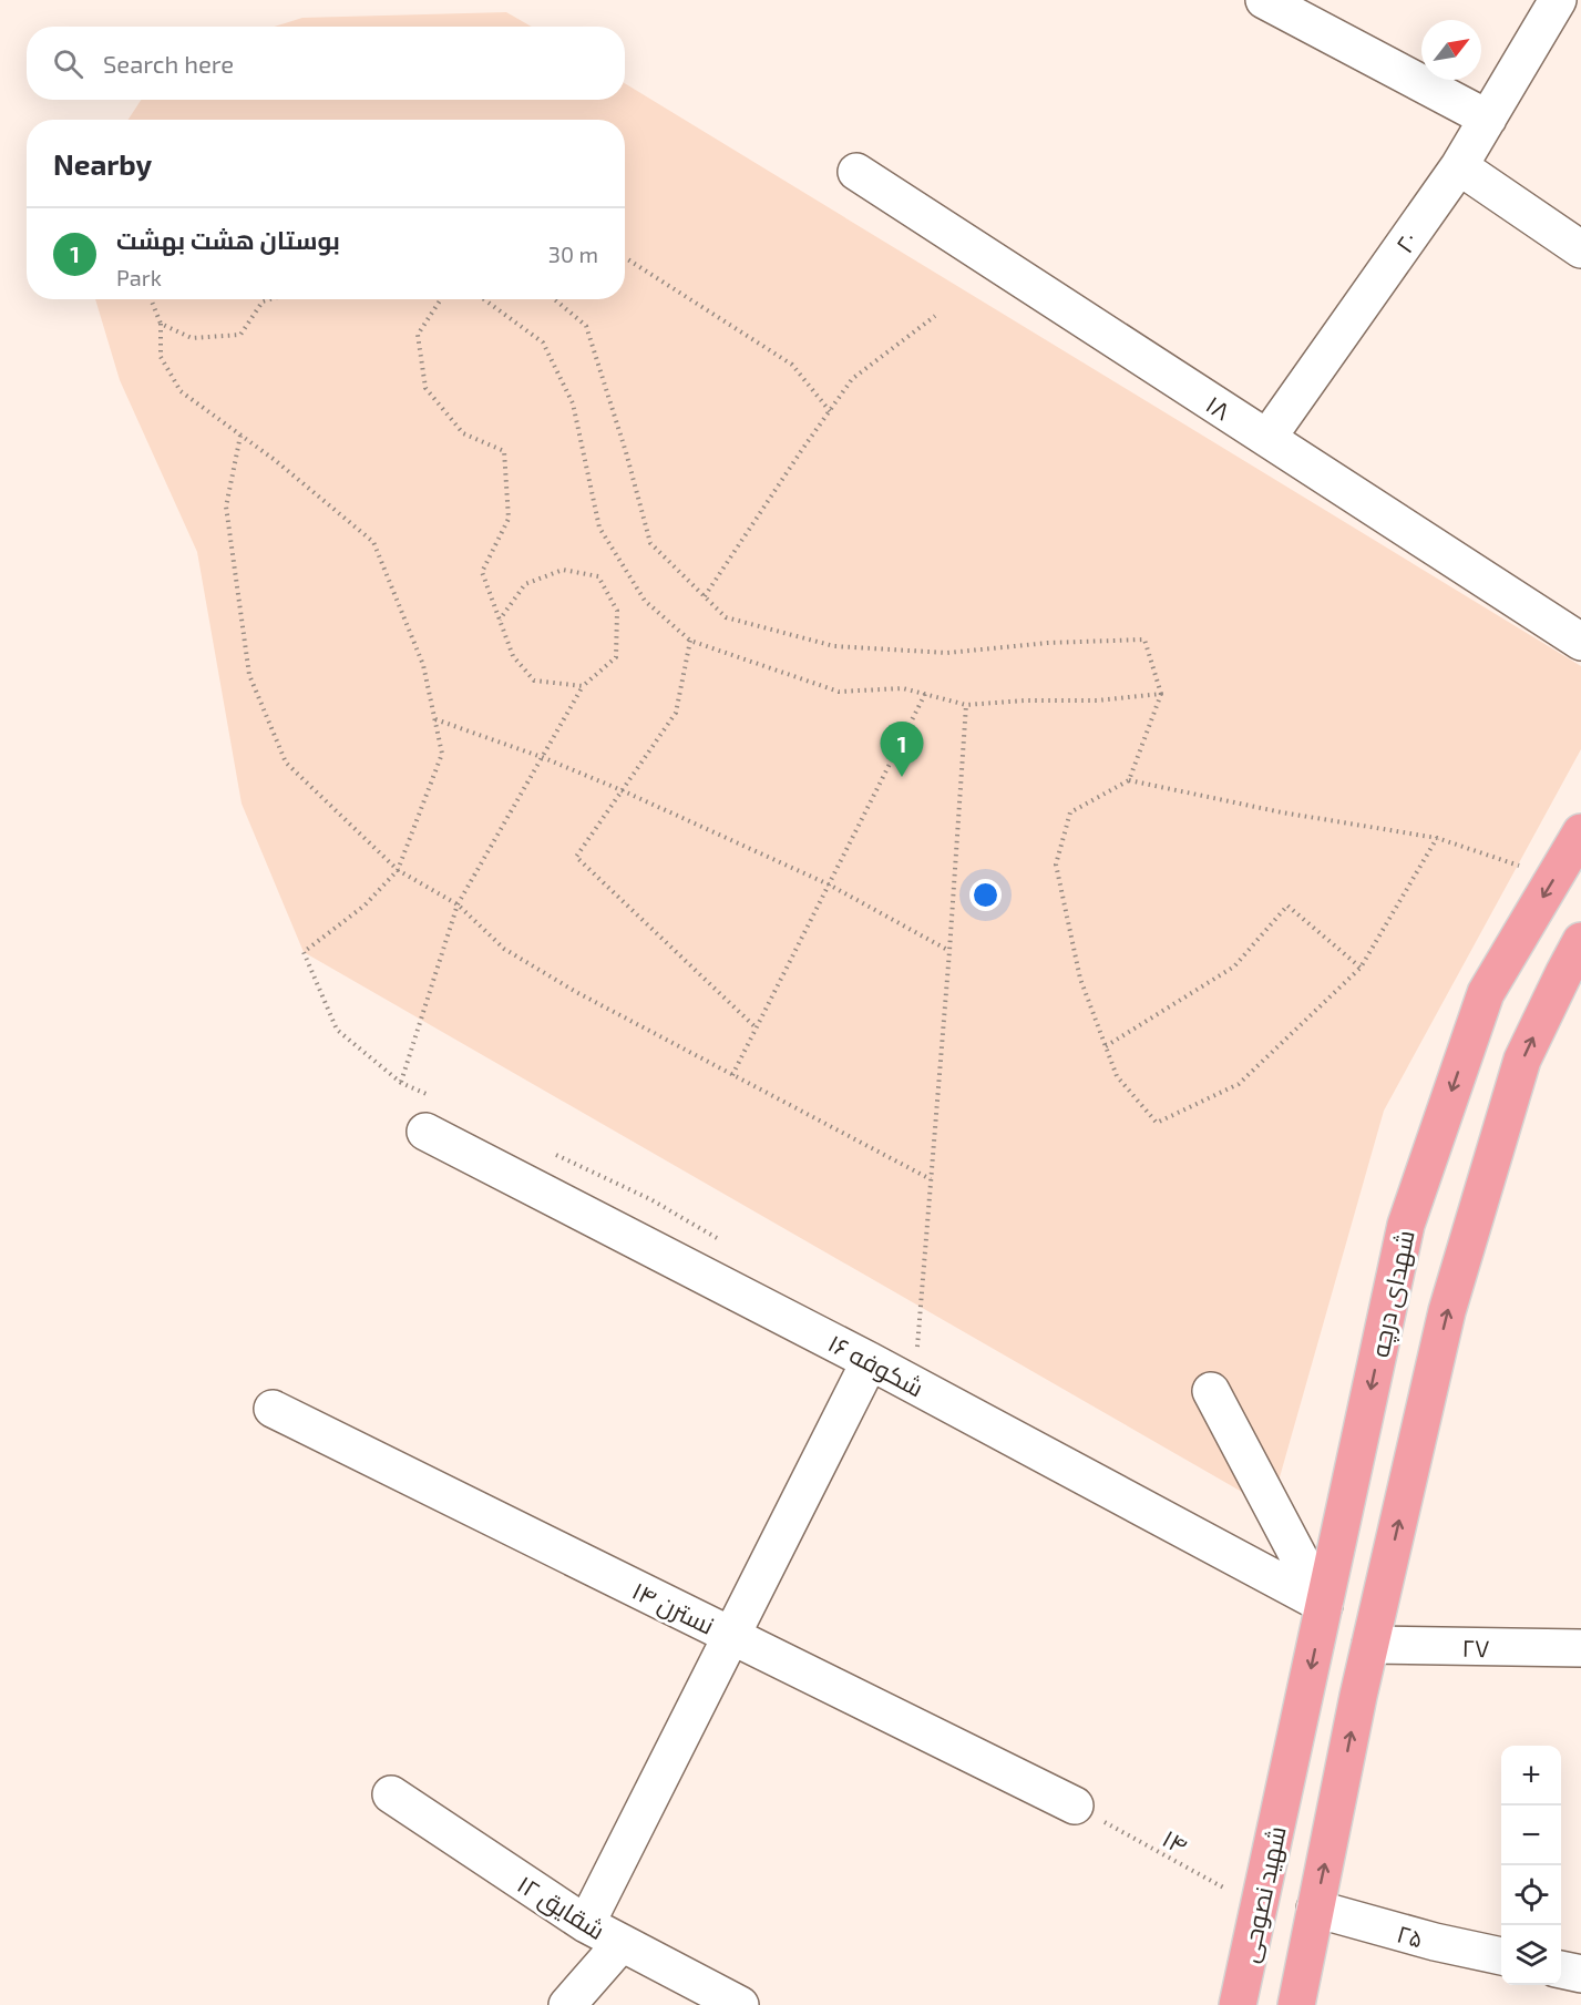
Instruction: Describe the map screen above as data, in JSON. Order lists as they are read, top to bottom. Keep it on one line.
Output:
{"streets":{"main road":["شهدای درچه","شهید نصوحی"],"street":["۲۰","۱۸","شکوفه ۱۶","نسترن ۱۴","۲۷","شقایق ۱۲","۲۵"],"path":["۱۴"]},"crossings":[["۲۰","۱۸"],["شهدای درچه","شکوفه ۱۶"],["شهدای درچه","شهید نصوحی"],["نسترن ۱۴","۱۴"],["۱۴","شهید نصوحی"]],"north":"top right","page":{"search":"Search here","heading":"Nearby","list":[{"mark":"1","name":"بوستان هشت بهشت","note":"Park","value":"30 m"}],"pins":"1","map_buttons":["+","−"]}}
